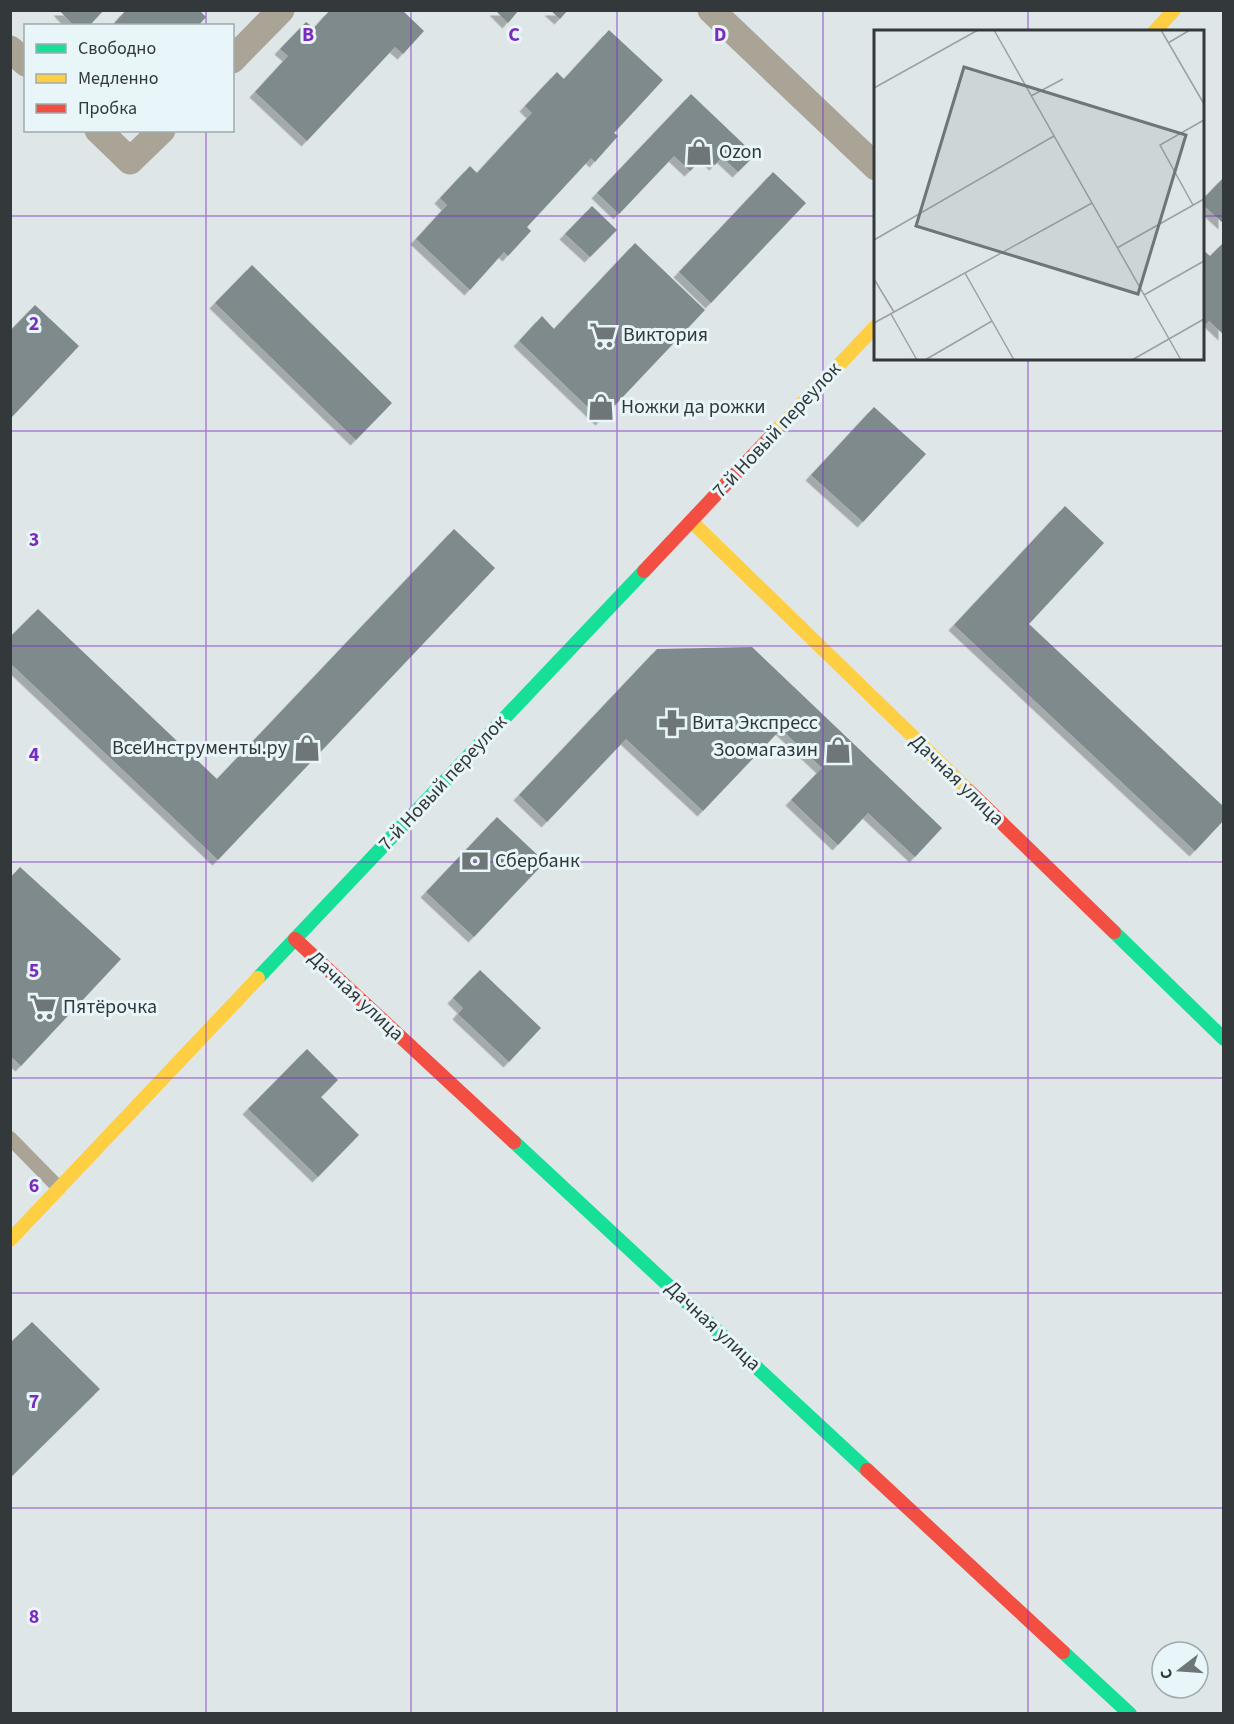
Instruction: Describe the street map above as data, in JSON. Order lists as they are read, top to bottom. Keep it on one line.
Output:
{"streets":{"street":["7-й Новый переулок","Дачная улица"]},"crossings":[["7-й Новый переулок","Дачная улица"]],"places":{"shop":["Ozon","Ножки да рожки","ВсеИнструменты.ру","Зоомагазин"],"supermarket":["Виктория","Пятёрочка"],"pharmacy":["Вита Экспресс"],"bank":["Сбербанк"]},"legend":["Свободно","Медленно","Пробка"],"north":"left","grid":{"columns":["B","C","D"],"rows":["2","3","4","5","6","7","8"]}}
